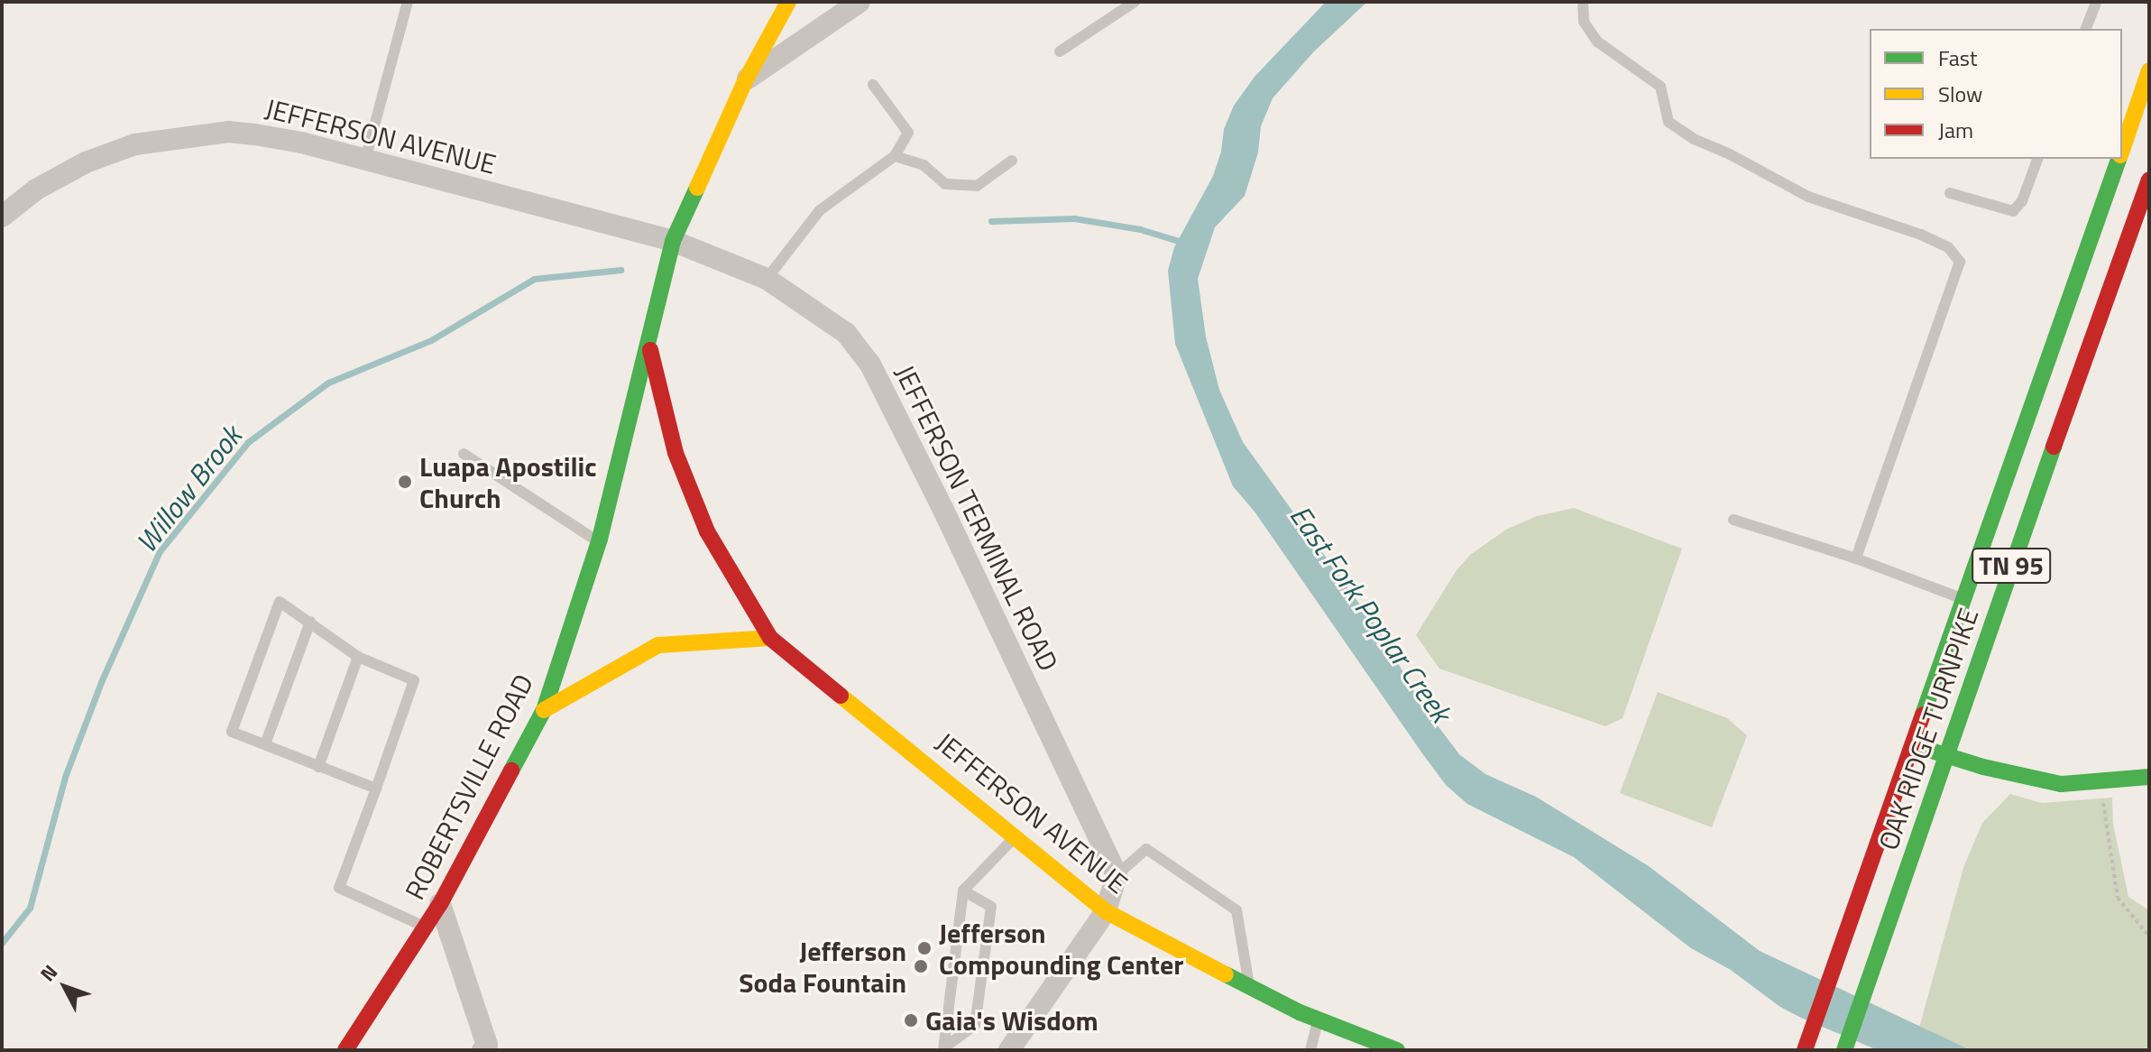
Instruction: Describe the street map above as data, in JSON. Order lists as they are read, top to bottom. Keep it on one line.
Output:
{"streets":{"main road":["JEFFERSON AVENUE","TN 95","OAK RIDGE TURNPIKE","ROBERTSVILLE ROAD"],"street":["JEFFERSON TERMINAL ROAD"]},"crossings":[["JEFFERSON AVENUE","JEFFERSON TERMINAL ROAD"],["JEFFERSON AVENUE","ROBERTSVILLE ROAD"],["JEFFERSON TERMINAL ROAD","ROBERTSVILLE ROAD"]],"water":["Willow Brook","East Fork Poplar Creek"],"places":["Luapa Apostilic Church","Jefferson Compounding Center","Jefferson Soda Fountain","Gaia's Wisdom"],"legend":["Fast","Slow","Jam"],"north":"top left"}
